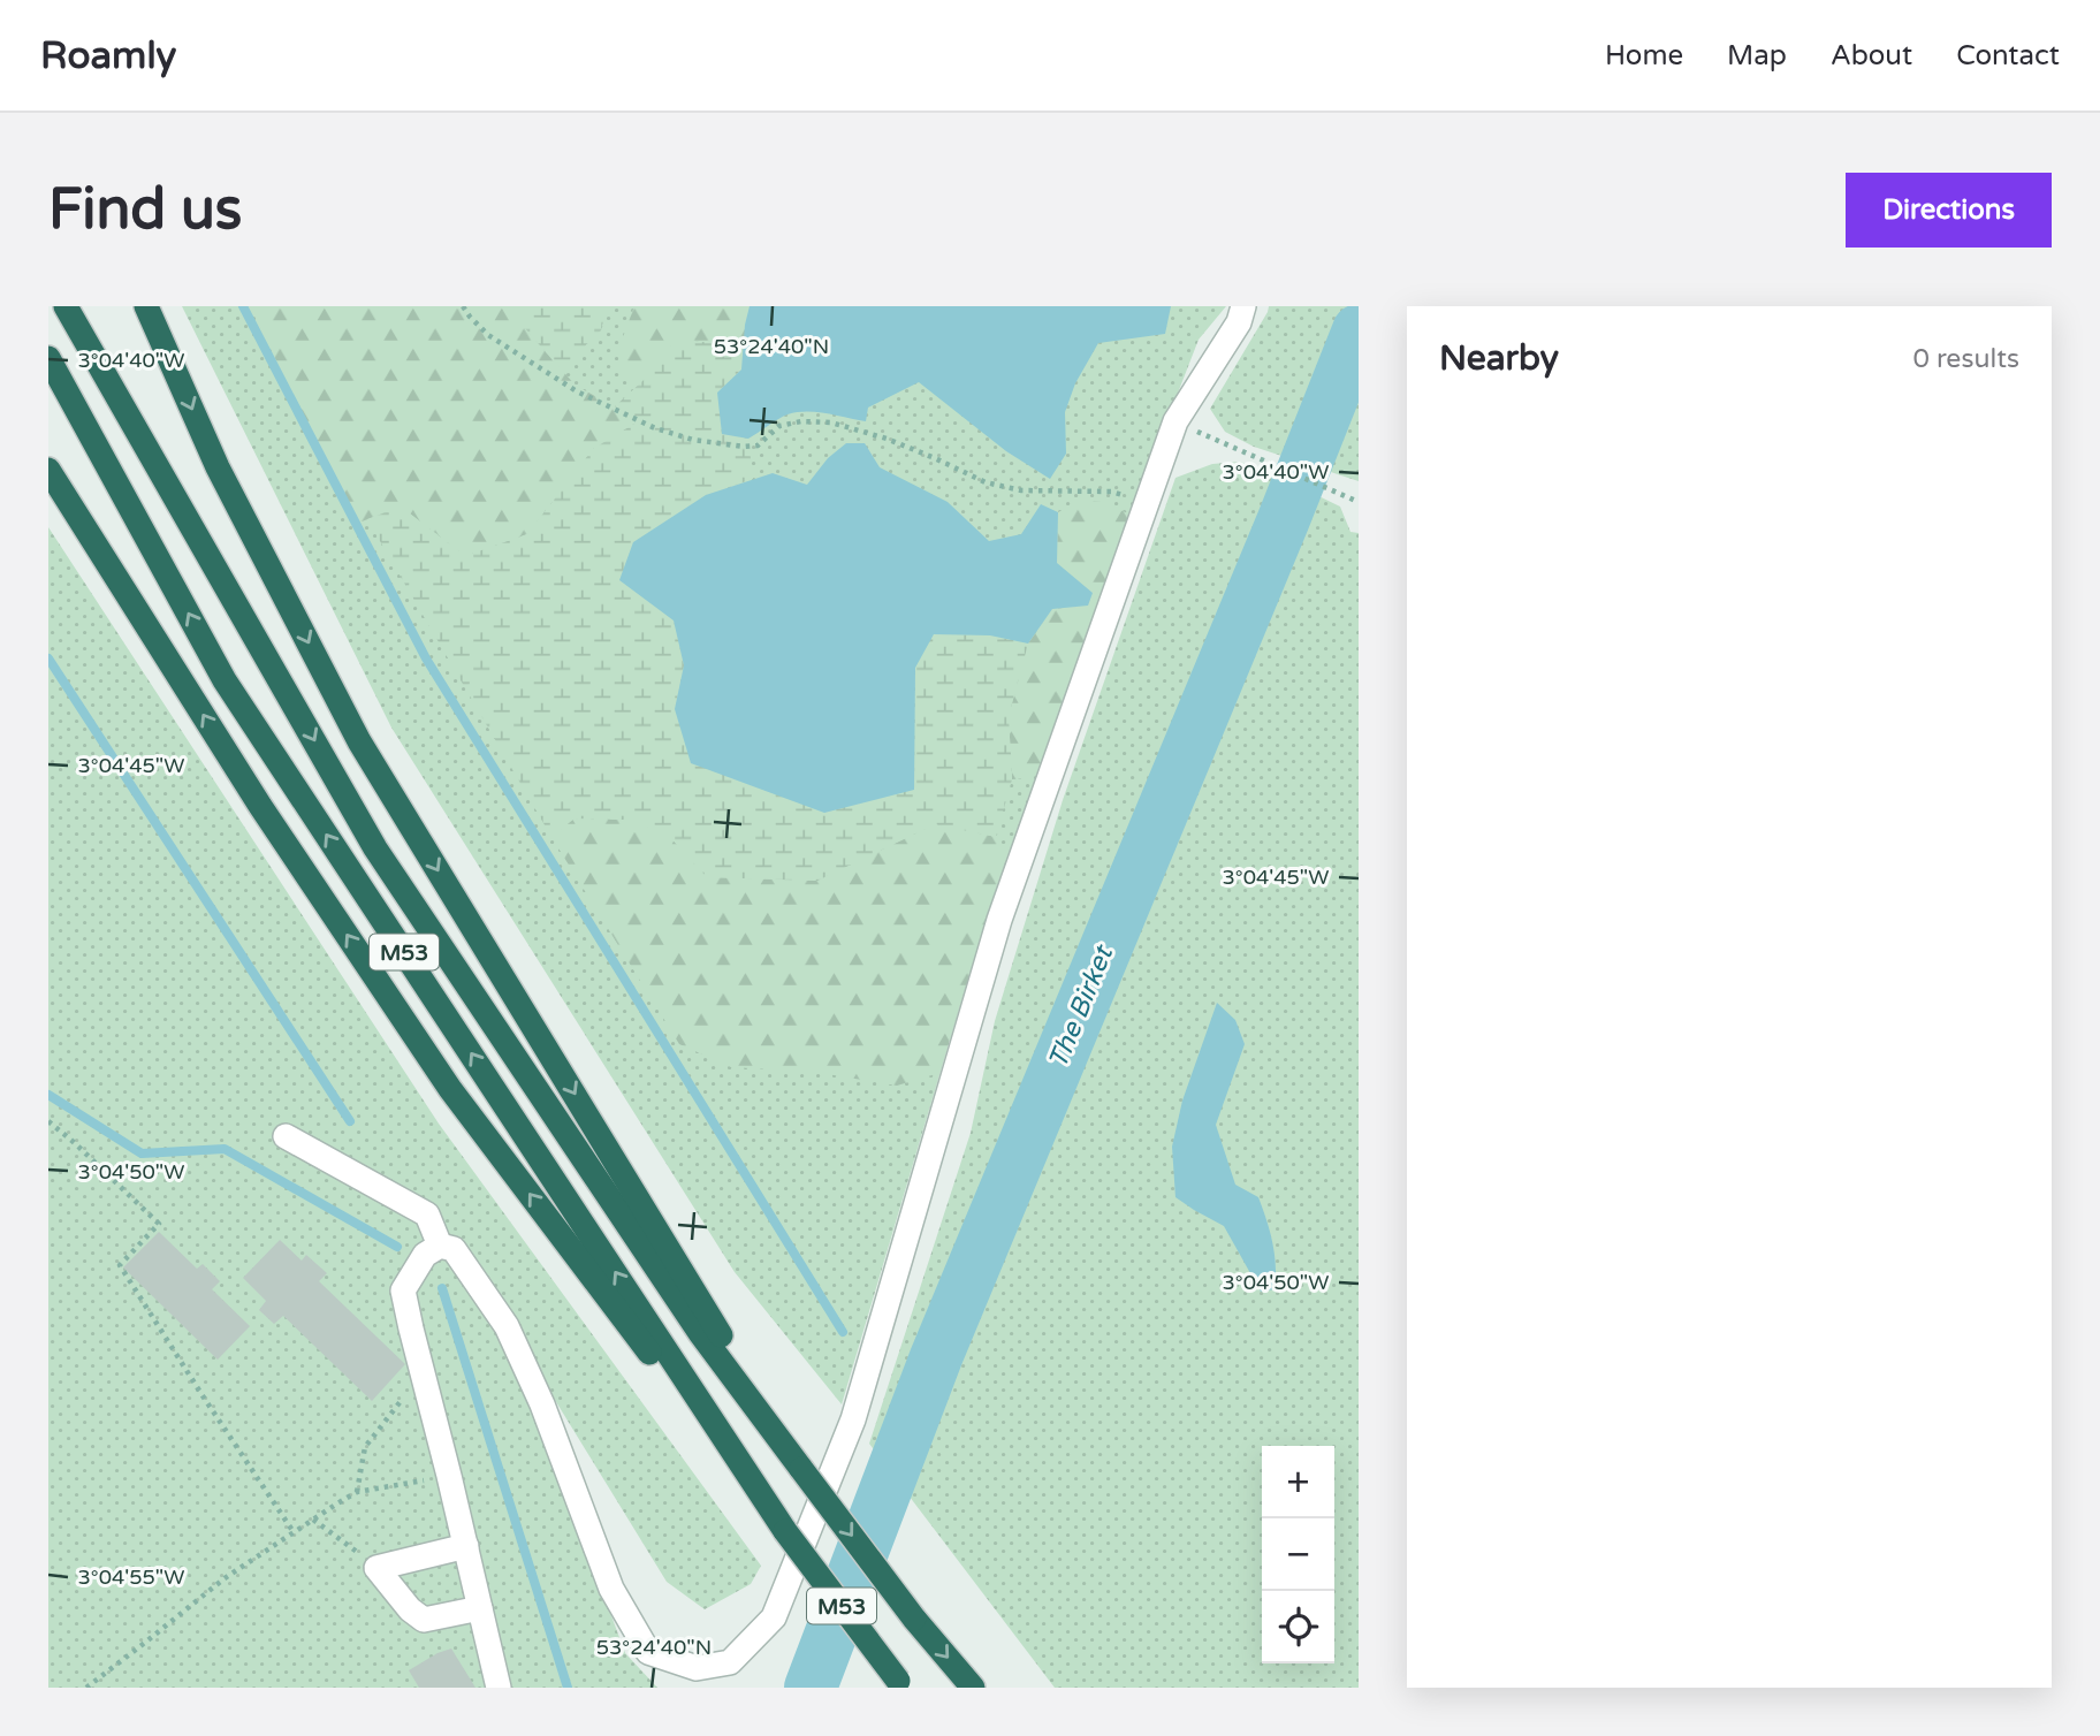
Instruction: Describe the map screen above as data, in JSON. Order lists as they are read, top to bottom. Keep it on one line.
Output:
{"streets":{"highway":["M53"]},"water":["The Birket"],"page":{"header":"Roamly","nav":["Home","Map","About","Contact"],"buttons":"Directions","title":"Find us","heading":["Nearby","0 results"],"map_buttons":["+","−"]},"coordinates":["53°24'40\"N","3°04'40\"W","3°04'45\"W","3°04'50\"W","3°04'55\"W"]}
